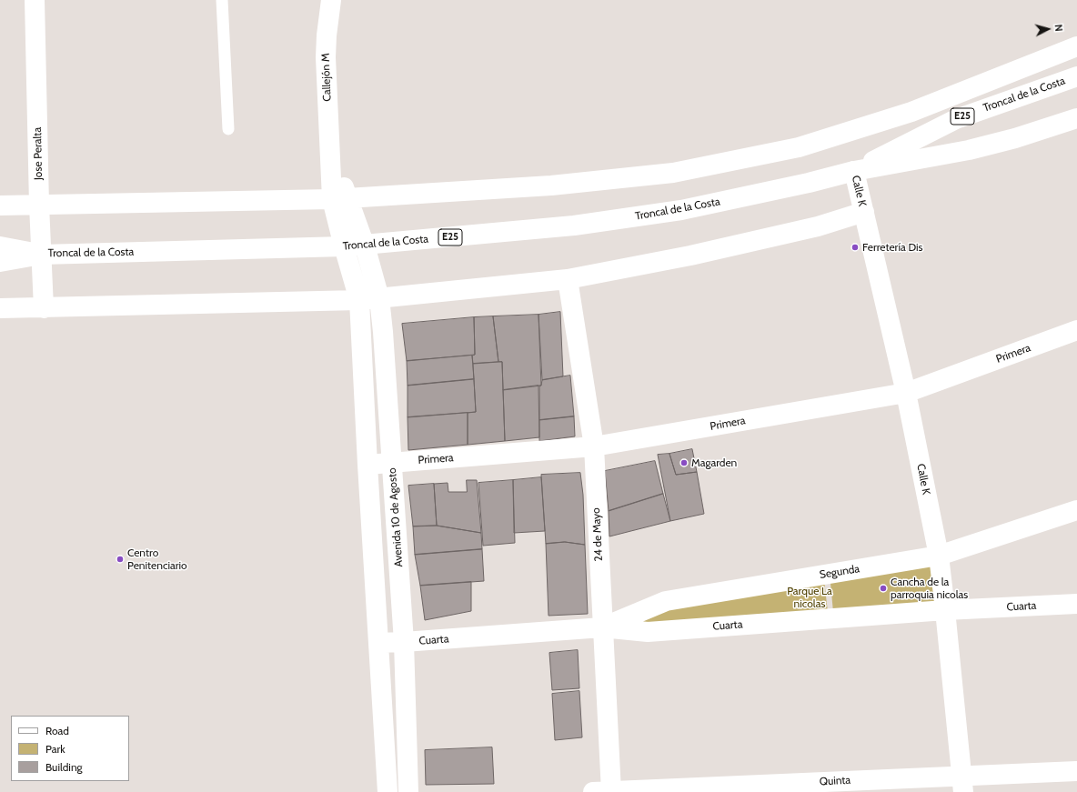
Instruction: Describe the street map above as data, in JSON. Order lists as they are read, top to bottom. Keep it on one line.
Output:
{"streets":{"main road":["Callejón M","Troncal de la Costa","E25","Jose Peralta","Calle K","Primera","Avenida 10 de Agosto","24 de Mayo","Segunda","Cuarta","Quinta"]},"crossings":[["Callejón M","Troncal de la Costa"],["Callejón M","Avenida 10 de Agosto"],["Troncal de la Costa","Jose Peralta"],["Troncal de la Costa","Calle K"],["Troncal de la Costa","Avenida 10 de Agosto"],["Calle K","Primera"],["Calle K","Segunda"],["Calle K","Cuarta"],["Calle K","Quinta"],["Primera","Avenida 10 de Agosto"],["Primera","24 de Mayo"],["Avenida 10 de Agosto","Cuarta"],["24 de Mayo","Segunda"],["24 de Mayo","Cuarta"],["24 de Mayo","Quinta"],["Segunda","Cuarta"]],"parks":["Parque La nicolas"],"places":["Ferretería Dis","Magarden","Centro Penitenciario","Cancha de la parroquia nicolas"],"legend":["Road","Park","Building"],"north":"right"}
